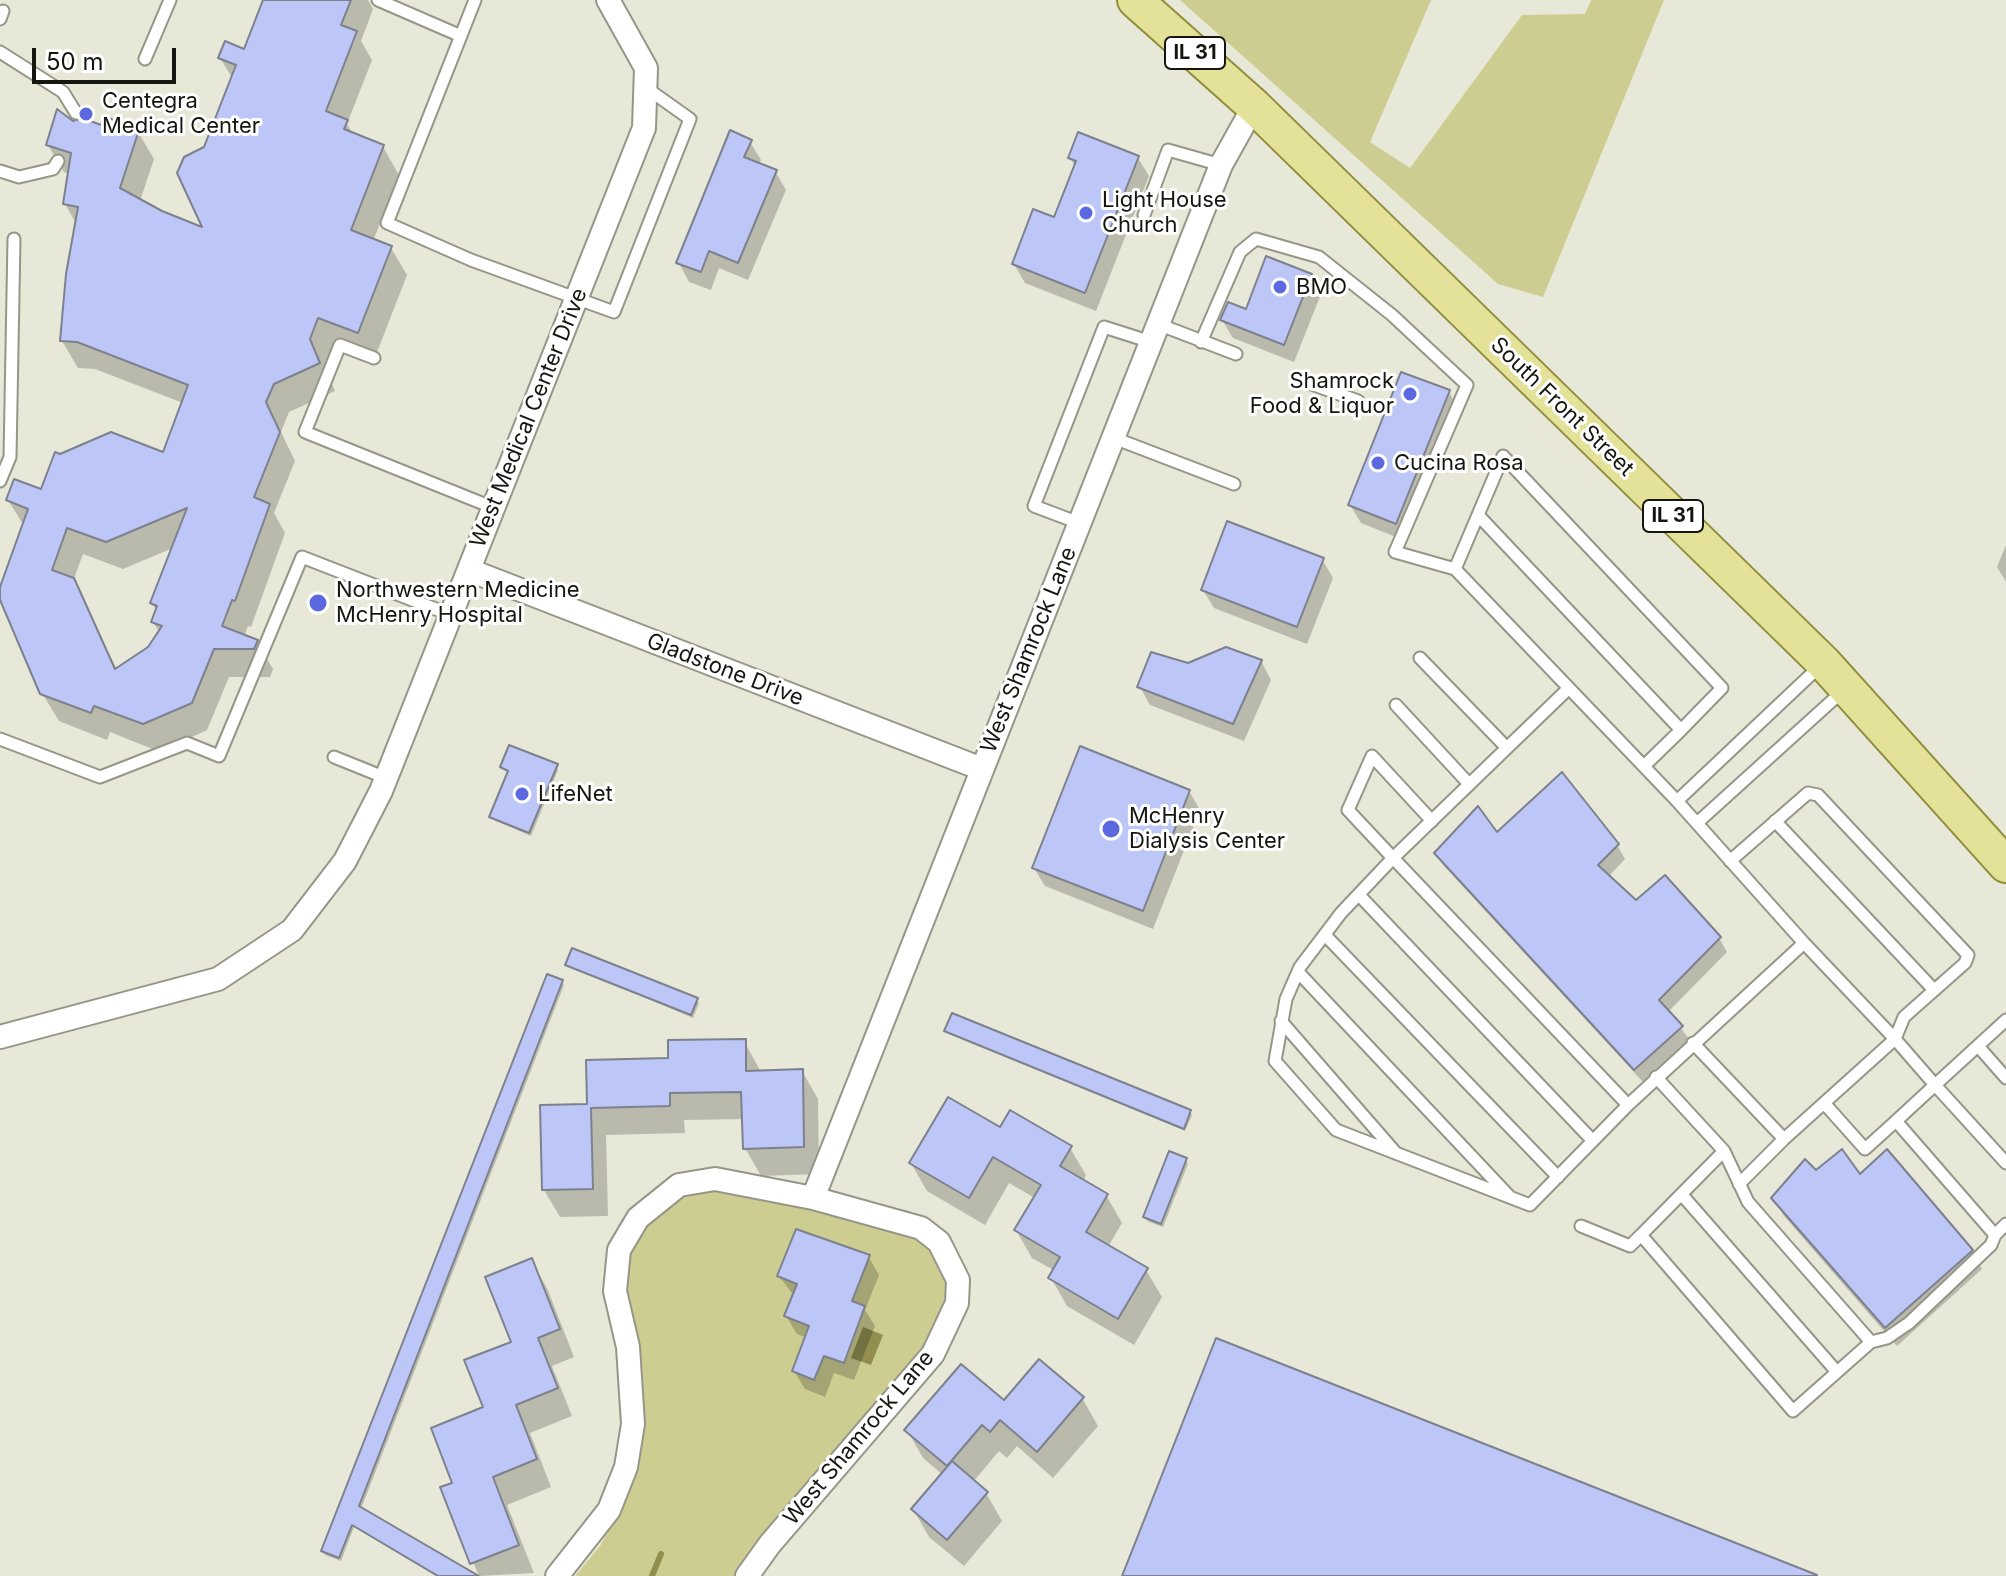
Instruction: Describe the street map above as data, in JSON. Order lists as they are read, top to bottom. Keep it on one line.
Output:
{"streets":{"main road":["IL 31","South Front Street"],"street":["West Medical Center Drive","West Shamrock Lane","Gladstone Drive"]},"crossings":[["South Front Street","West Shamrock Lane"],["West Medical Center Drive","Gladstone Drive"],["West Shamrock Lane","Gladstone Drive"]],"places":["Centegra Medical Center","Light House Church","BMO","Shamrock Food & Liquor","Cucina Rosa","Northwestern Medicine McHenry Hospital","LifeNet","McHenry Dialysis Center"],"scale_bar":"50 m"}
